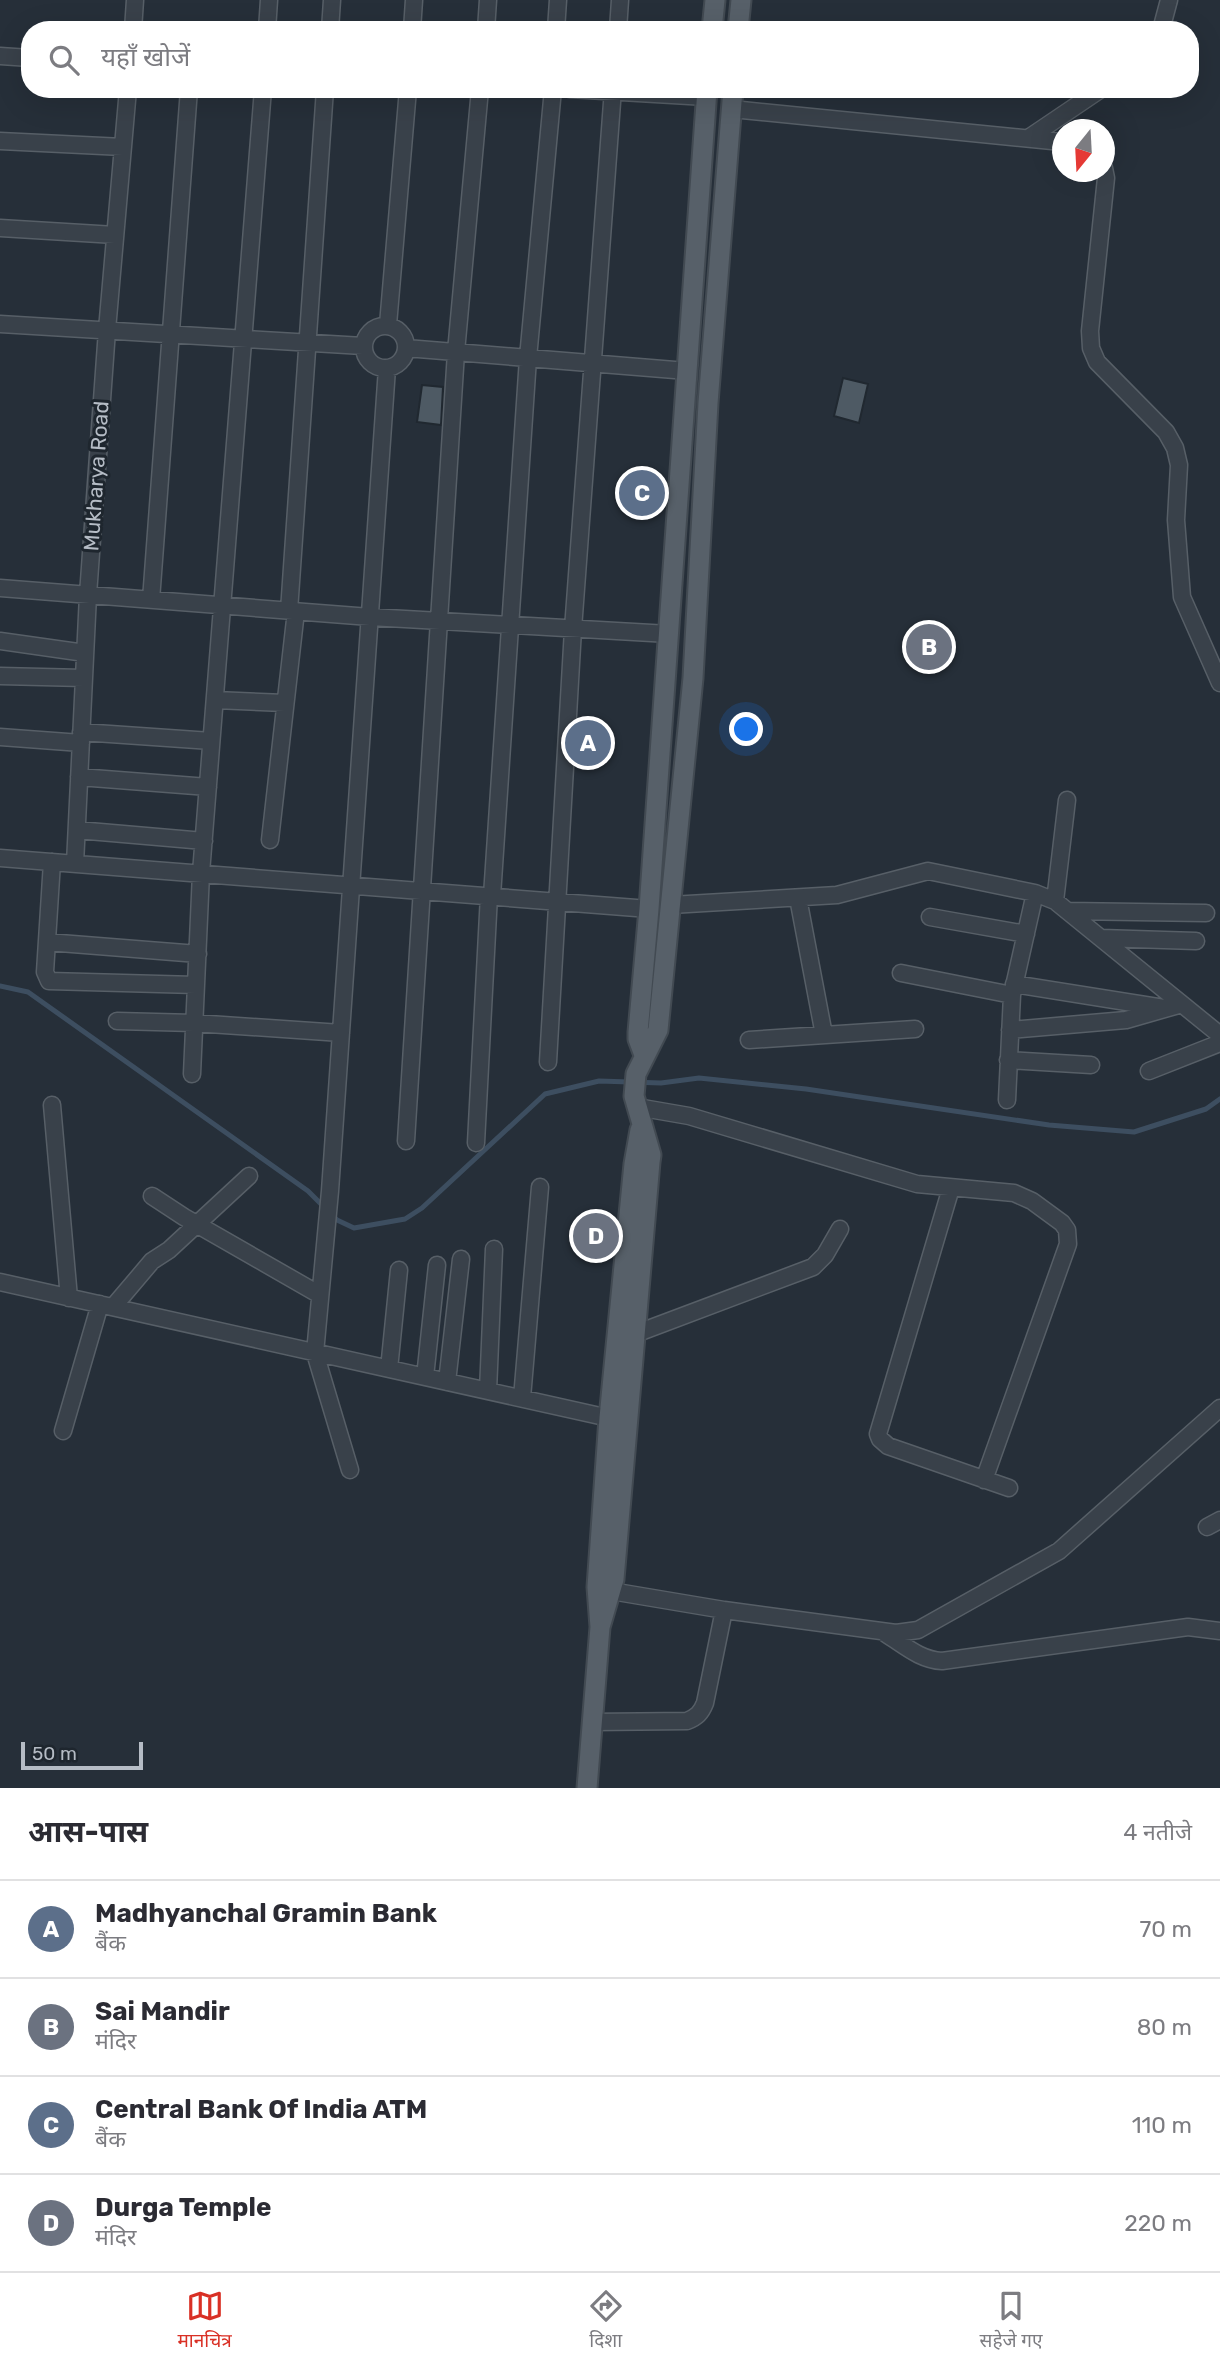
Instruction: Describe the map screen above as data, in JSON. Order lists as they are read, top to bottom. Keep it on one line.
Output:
{"streets":{"street":["Mukharya Road"]},"scale_bar":"50 m","north":"bottom","page":{"search":"यहाँ खोजें","pins":["C","B","A","D"],"scale":"50 m","heading":["आस-पास","4 नतीजे"],"list":[{"mark":"A","name":"Madhyanchal Gramin Bank","note":"बैंक","value":"70 m"},{"mark":"B","name":"Sai Mandir","note":"मंदिर","value":"80 m"},{"mark":"C","name":"Central Bank Of India ATM","note":"बैंक","value":"110 m"},{"mark":"D","name":"Durga Temple","note":"मंदिर","value":"220 m"}],"nav":["मानचित्र","दिशा","सहेजे गए"]}}
